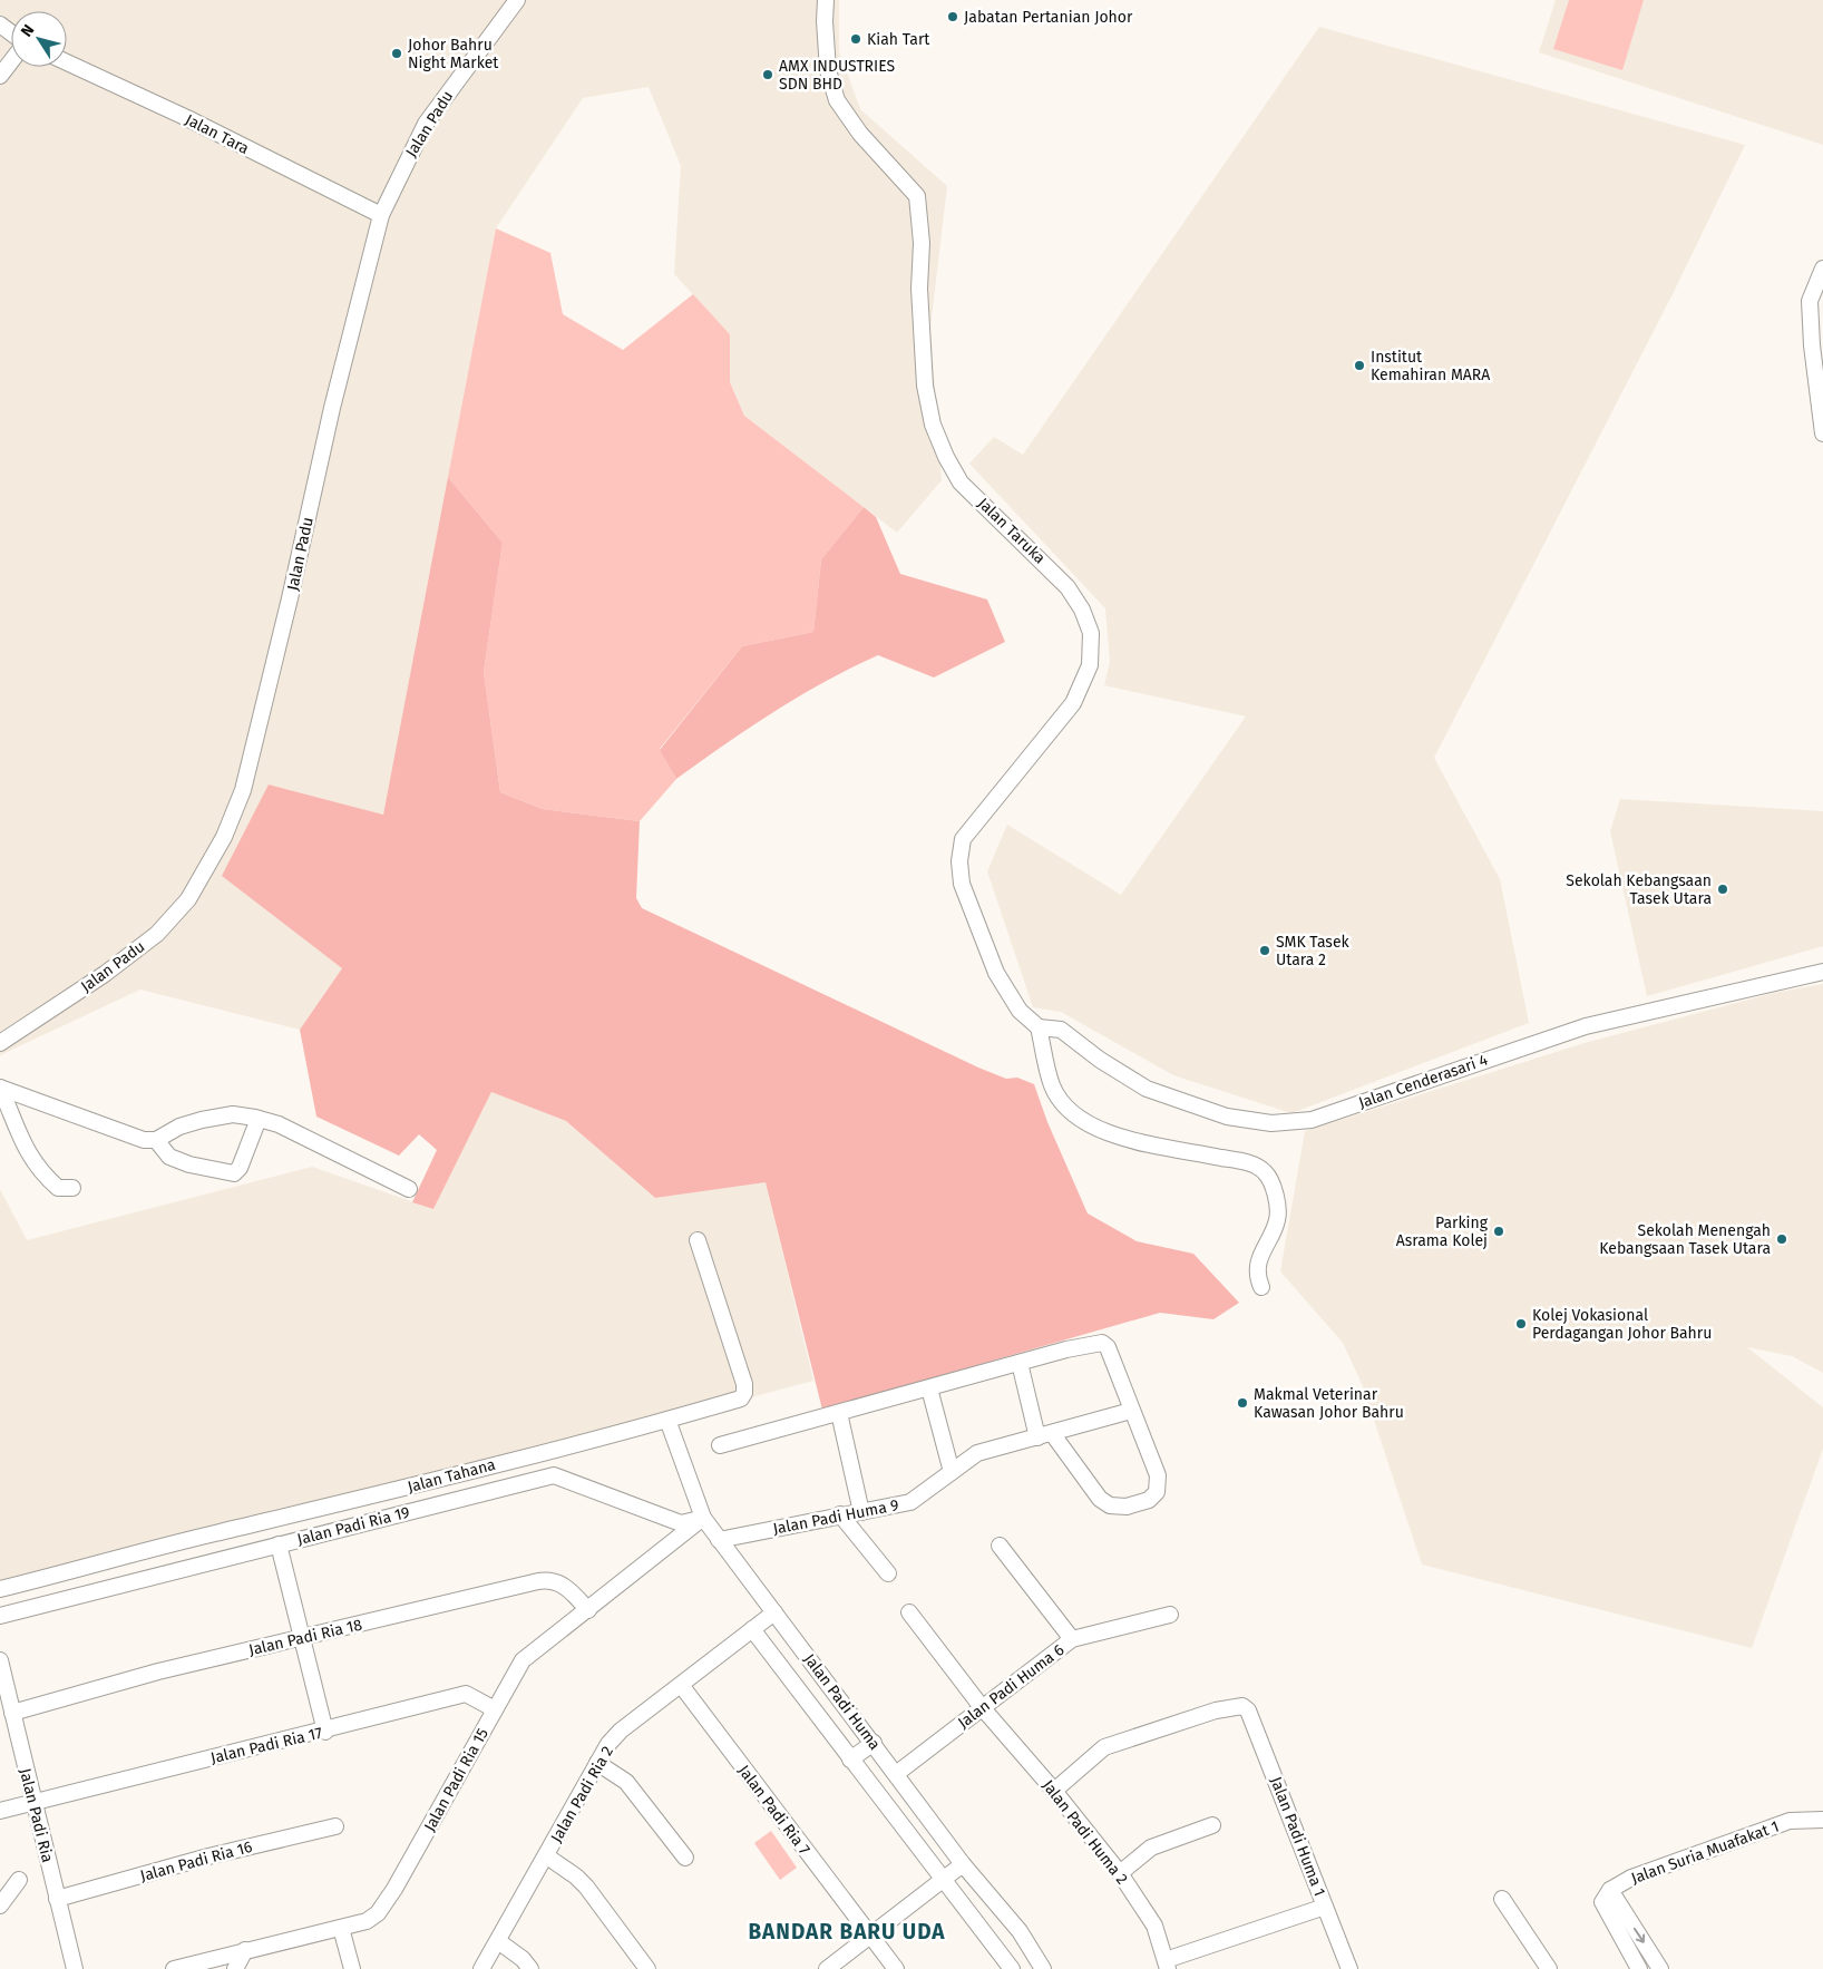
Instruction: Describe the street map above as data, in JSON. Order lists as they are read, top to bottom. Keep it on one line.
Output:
{"streets":{"street":["Jalan Padu","Jalan Tara","Jalan Taruka","Jalan Cenderasari 4","Jalan Tahana","Jalan Padi Huma 9","Jalan Padi Ria 19","Jalan Padi Ria 18","Jalan Padi Huma 6","Jalan Padi Huma","Jalan Padi Ria 17","Jalan Padi Ria 15","Jalan Padi Ria 2","Jalan Padi Ria 7","Jalan Padi Ria","Jalan Padi Huma 2","Jalan Padi Huma 1","Jalan Suria Muafakat 1","Jalan Padi Ria 16"]},"crossings":[["Jalan Padu","Jalan Tara"],["Jalan Taruka","Jalan Cenderasari 4"],["Jalan Tahana","Jalan Padi Huma"],["Jalan Padi Huma 9","Jalan Padi Huma"],["Jalan Padi Ria 19","Jalan Padi Huma"],["Jalan Padi Ria 19","Jalan Padi Ria 15"],["Jalan Padi Ria 18","Jalan Padi Ria 15"],["Jalan Padi Ria 18","Jalan Padi Ria"],["Jalan Padi Huma 6","Jalan Padi Huma"],["Jalan Padi Huma 6","Jalan Padi Huma 2"],["Jalan Padi Huma","Jalan Padi Ria 15"],["Jalan Padi Huma","Jalan Padi Ria 2"],["Jalan Padi Ria 17","Jalan Padi Ria 15"],["Jalan Padi Ria 17","Jalan Padi Ria"],["Jalan Padi Ria 2","Jalan Padi Ria 7"],["Jalan Padi Ria","Jalan Padi Ria 16"],["Jalan Padi Huma 2","Jalan Padi Huma 1"]],"districts":["BANDAR BARU UDA"],"places":["Jabatan Pertanian Johor","Kiah Tart","Johor Bahru Night Market","AMX INDUSTRIES SDN BHD","Institut Kemahiran MARA","Sekolah Kebangsaan Tasek Utara","SMK Tasek Utara 2","Parking Asrama Kolej","Sekolah Menengah Kebangsaan Tasek Utara","Kolej Vokasional Perdagangan Johor Bahru","Makmal Veterinar Kawasan Johor Bahru"],"north":"top left"}
